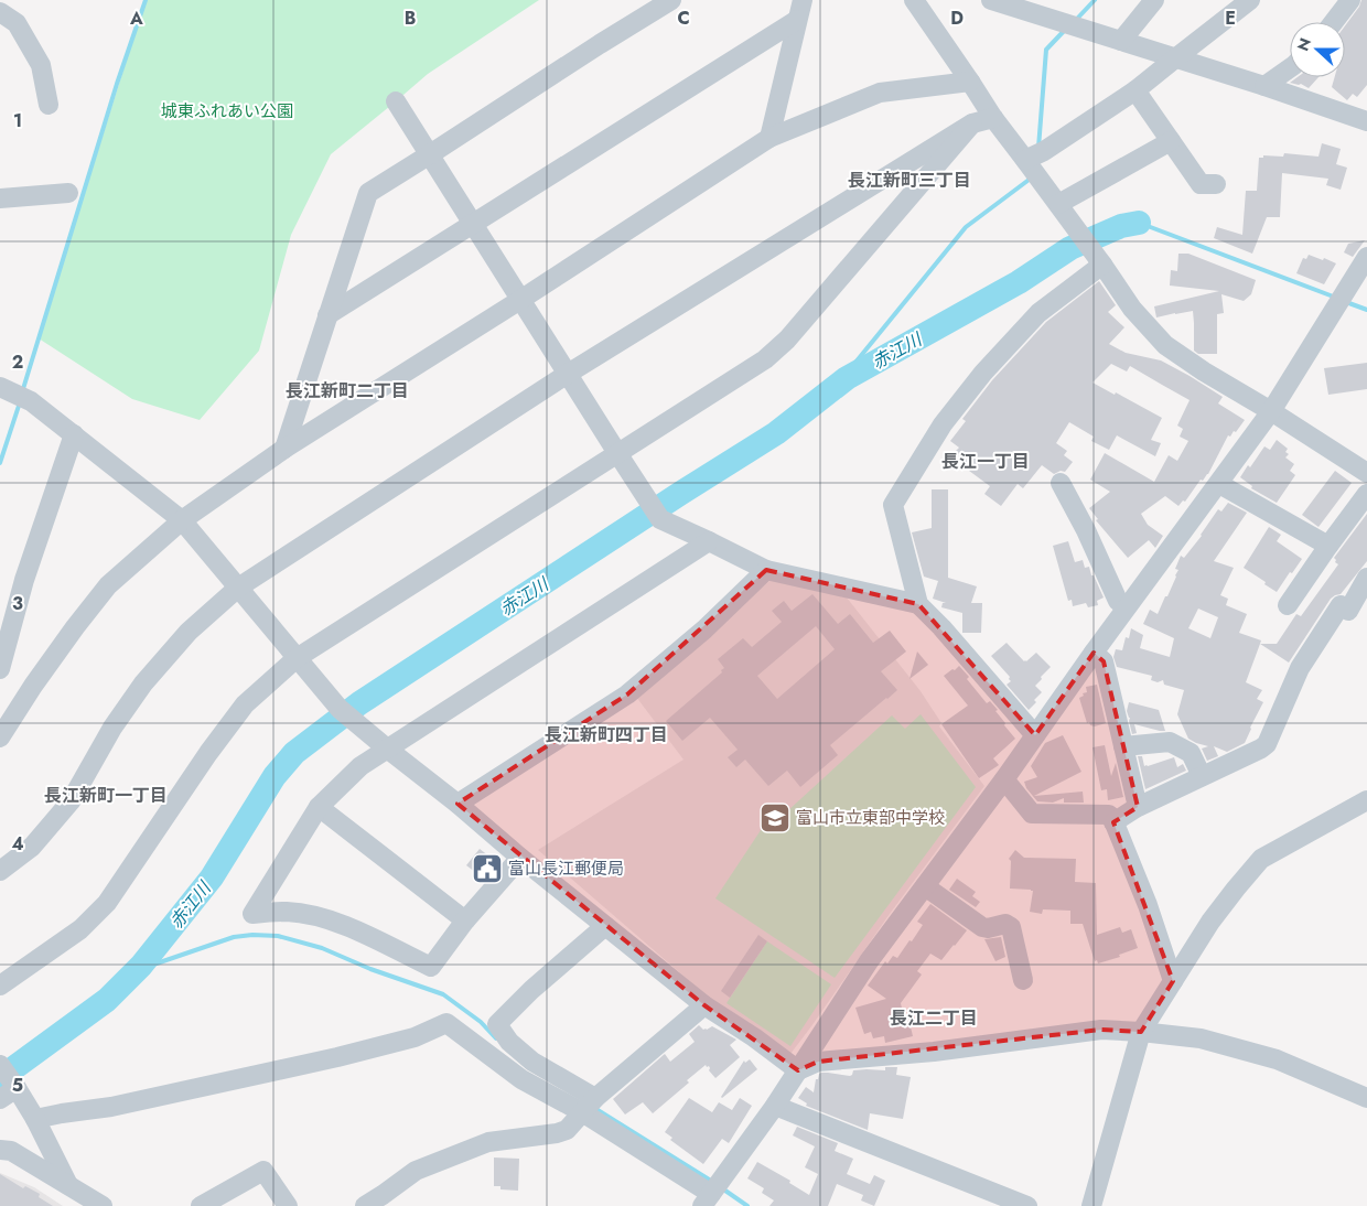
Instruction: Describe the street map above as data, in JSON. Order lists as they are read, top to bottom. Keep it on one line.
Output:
{"districts":["長江新町三丁目","長江新町二丁目","長江一丁目","長江新町四丁目","長江新町一丁目","長江二丁目"],"water":["赤江川"],"parks":["城東ふれあい公園"],"places":{"school or university":["富山市立東部中学校"],"public building":["富山長江郵便局"]},"north":"left","grid":{"columns":["A","B","C","D","E"],"rows":["1","2","3","4","5"]}}
